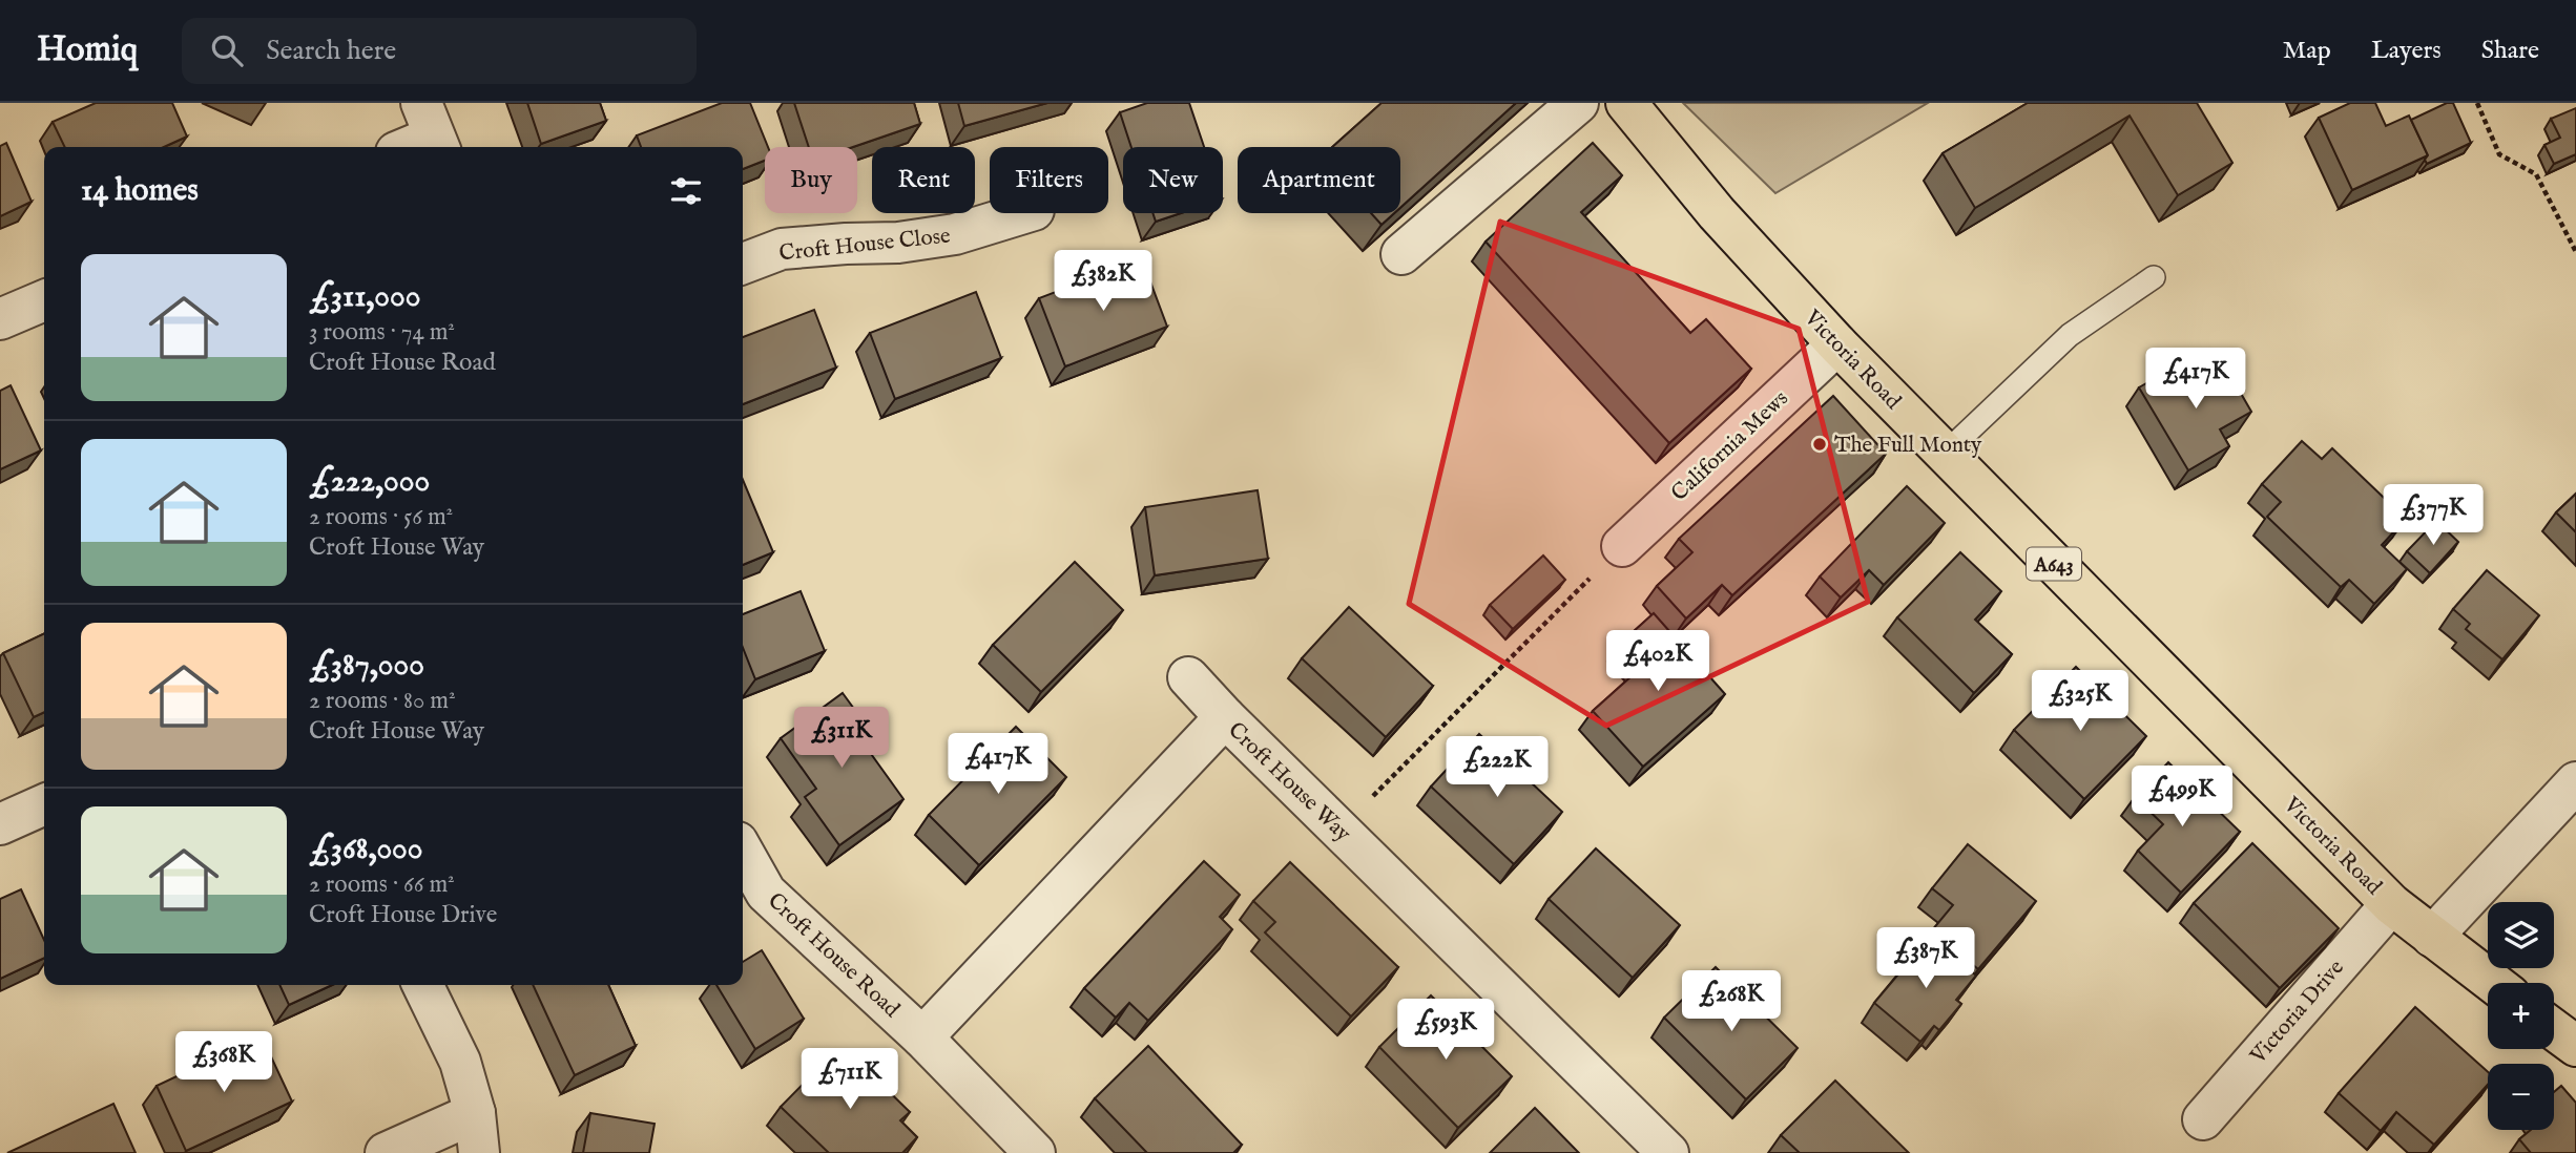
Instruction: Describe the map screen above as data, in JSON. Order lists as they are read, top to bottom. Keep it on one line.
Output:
{"streets":{"main road":["Victoria Road","A643"],"street":["Croft House Close","California Mews","Croft House Way","Croft House Road","Victoria Drive"]},"crossings":[["Victoria Road","California Mews"],["Victoria Road","Victoria Drive"],["Croft House Way","Croft House Road"]],"places":["The Full Monty"],"page":{"header":"Homiq","search":"Search here","nav":["Map","Layers","Share"],"chip":["Buy","Rent","Filters","New","Apartment"],"heading":"14 homes","list":[{"name":"£311,000","note":"3 rooms · 74 m² · Croft House Road"},{"name":"£222,000","note":"2 rooms · 56 m² · Croft House Way"},{"name":"£387,000","note":"2 rooms · 80 m² · Croft House Way"},{"name":"£368,000","note":"2 rooms · 66 m² · Croft House Drive"}],"price":["£382K","£417K","£377K","£402K","£325K","£311K","£417K","£222K","£499K","£387K","£268K","£593K","£368K","£711K"],"map_buttons":["+","−"]}}
